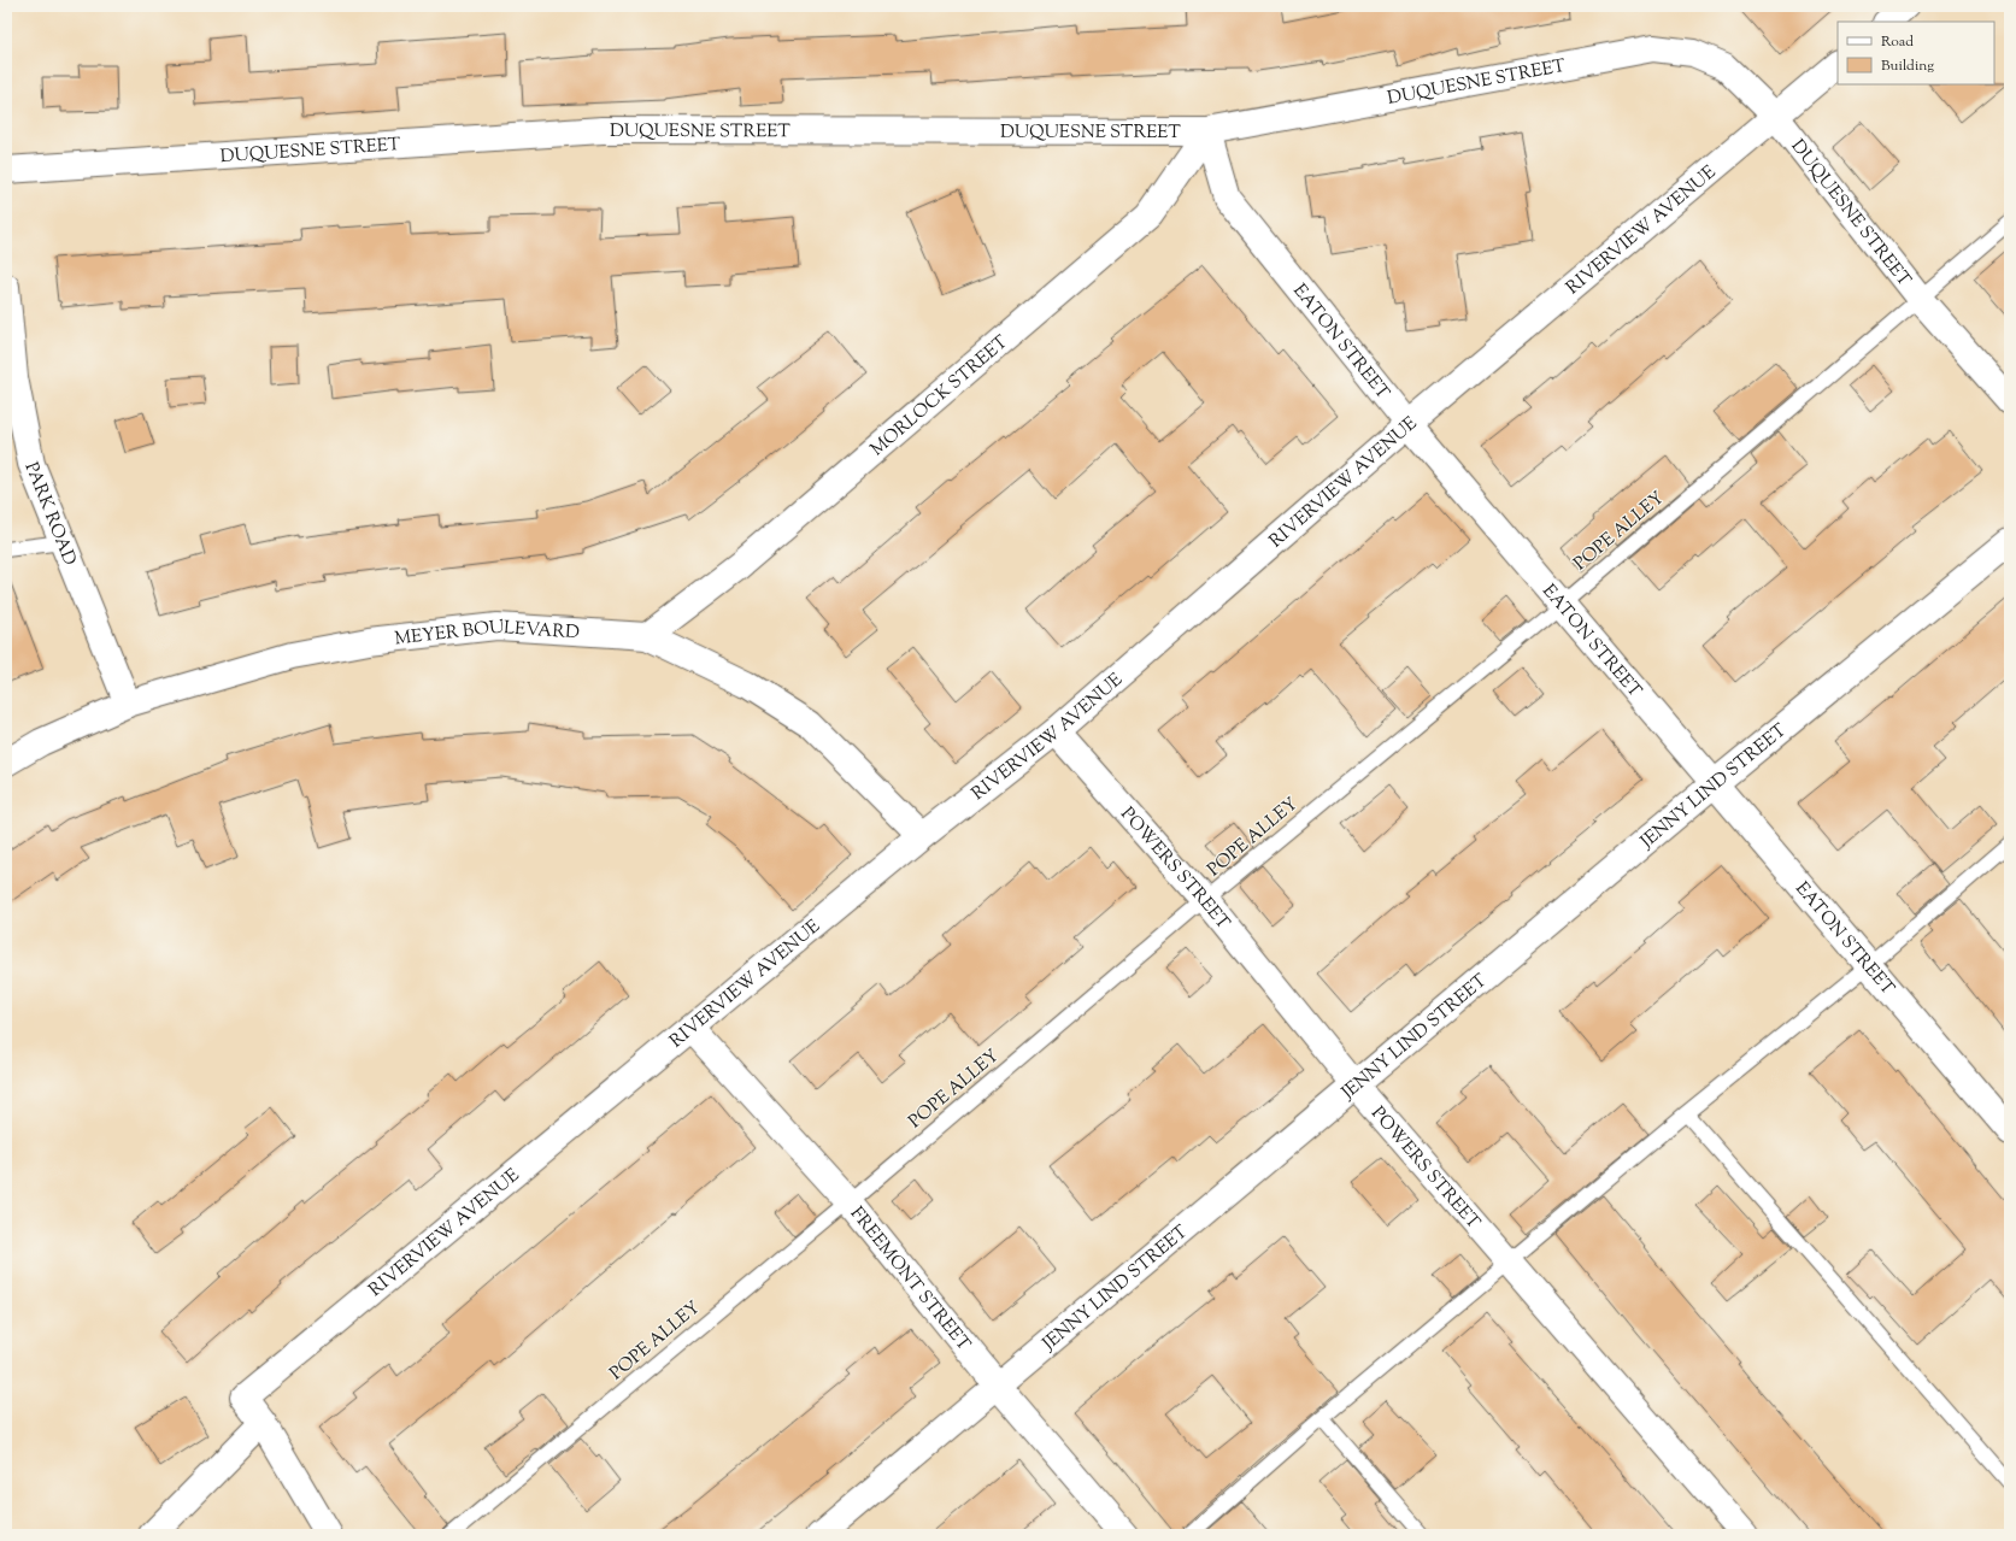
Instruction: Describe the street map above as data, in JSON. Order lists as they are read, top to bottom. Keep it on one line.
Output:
{"streets":{"street":["DUQUESNE STREET","RIVERVIEW AVENUE","EATON STREET","MORLOCK STREET","PARK ROAD","MEYER BOULEVARD","JENNY LIND STREET","POWERS STREET","FREEMONT STREET"],"lane":["POPE ALLEY"]},"crossings":[["DUQUESNE STREET","RIVERVIEW AVENUE"],["DUQUESNE STREET","EATON STREET"],["DUQUESNE STREET","MORLOCK STREET"],["DUQUESNE STREET","POPE ALLEY"],["RIVERVIEW AVENUE","EATON STREET"],["RIVERVIEW AVENUE","MEYER BOULEVARD"],["RIVERVIEW AVENUE","POWERS STREET"],["RIVERVIEW AVENUE","FREEMONT STREET"],["EATON STREET","MORLOCK STREET"],["EATON STREET","POPE ALLEY"],["EATON STREET","JENNY LIND STREET"],["MORLOCK STREET","MEYER BOULEVARD"],["PARK ROAD","MEYER BOULEVARD"],["POPE ALLEY","POWERS STREET"],["POPE ALLEY","FREEMONT STREET"],["JENNY LIND STREET","POWERS STREET"],["JENNY LIND STREET","FREEMONT STREET"]],"legend":["Road","Building"]}
